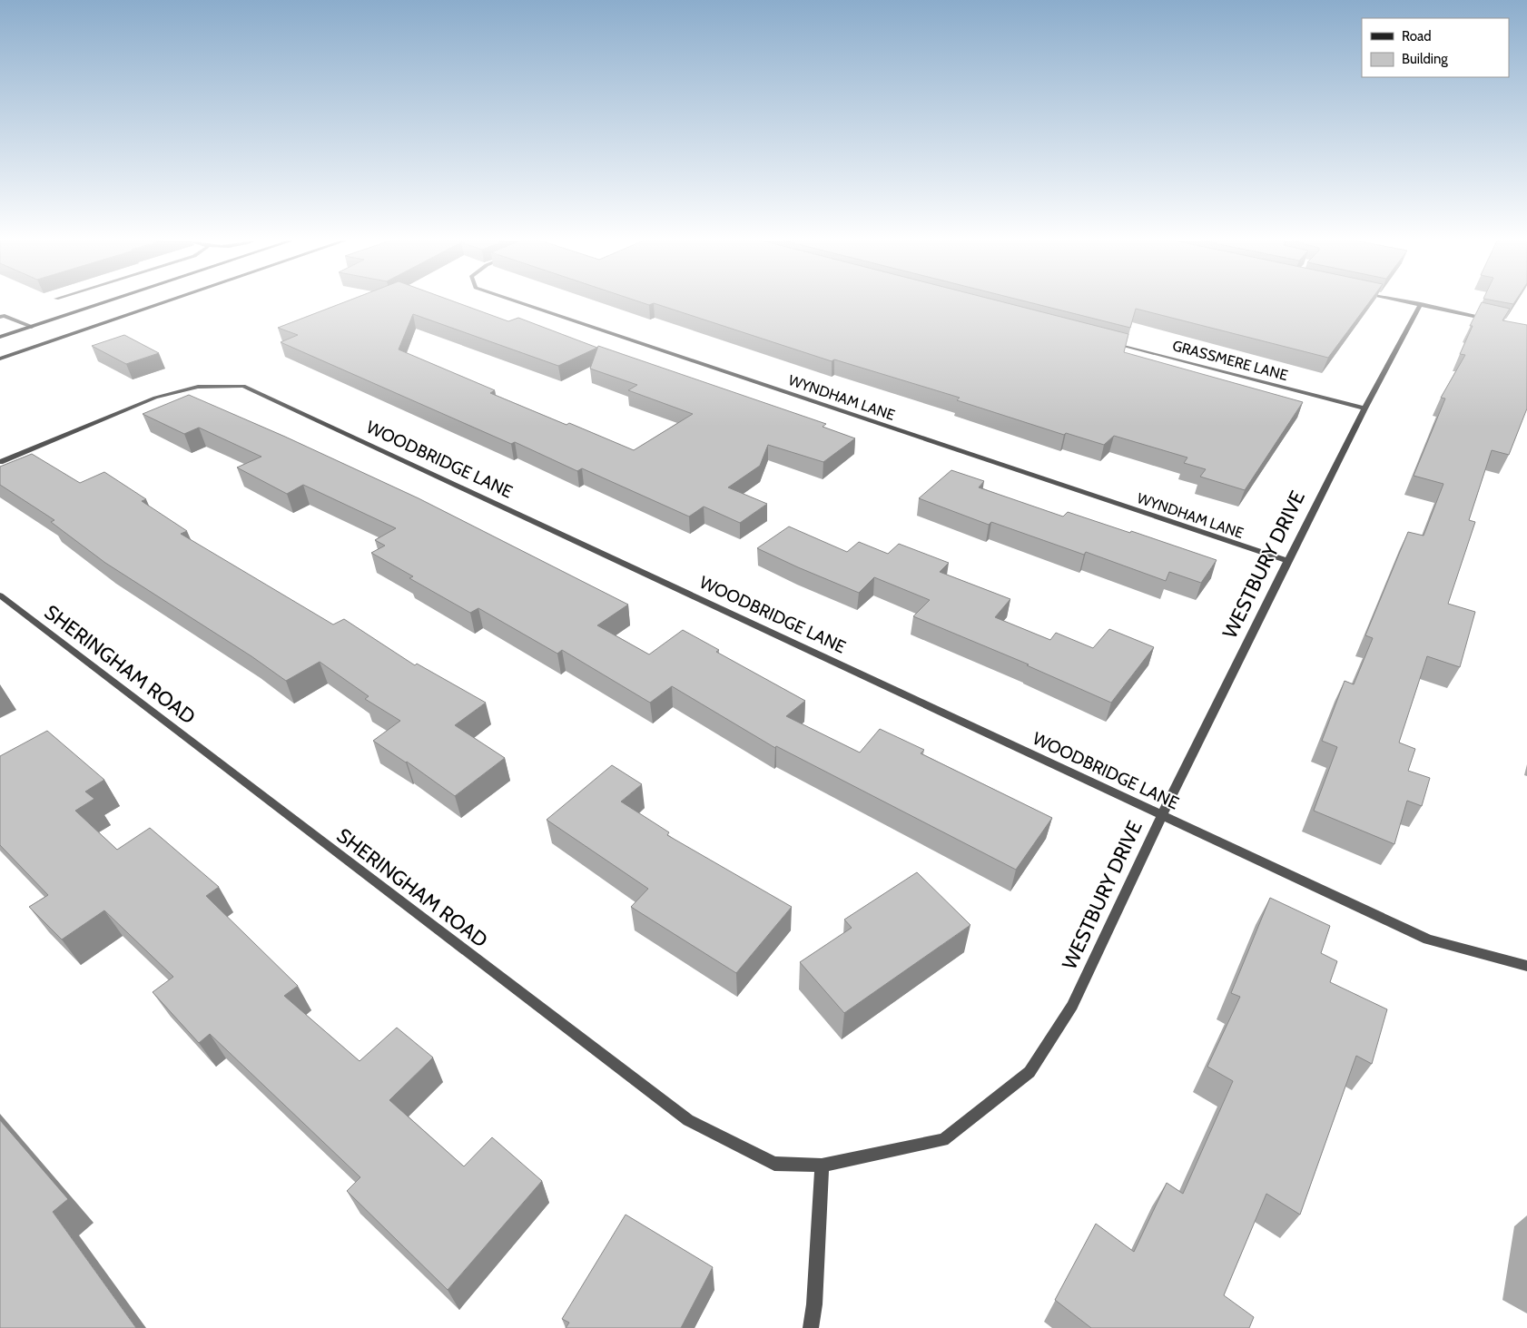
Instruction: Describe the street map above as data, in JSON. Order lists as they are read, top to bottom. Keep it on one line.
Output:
{"streets":{"street":["GRASSMERE LANE","WYNDHAM LANE","WOODBRIDGE LANE","WESTBURY DRIVE","SHERINGHAM ROAD"]},"crossings":[["GRASSMERE LANE","WESTBURY DRIVE"],["WYNDHAM LANE","WESTBURY DRIVE"],["WOODBRIDGE LANE","WESTBURY DRIVE"],["WESTBURY DRIVE","SHERINGHAM ROAD"]],"legend":["Road","Building"]}
